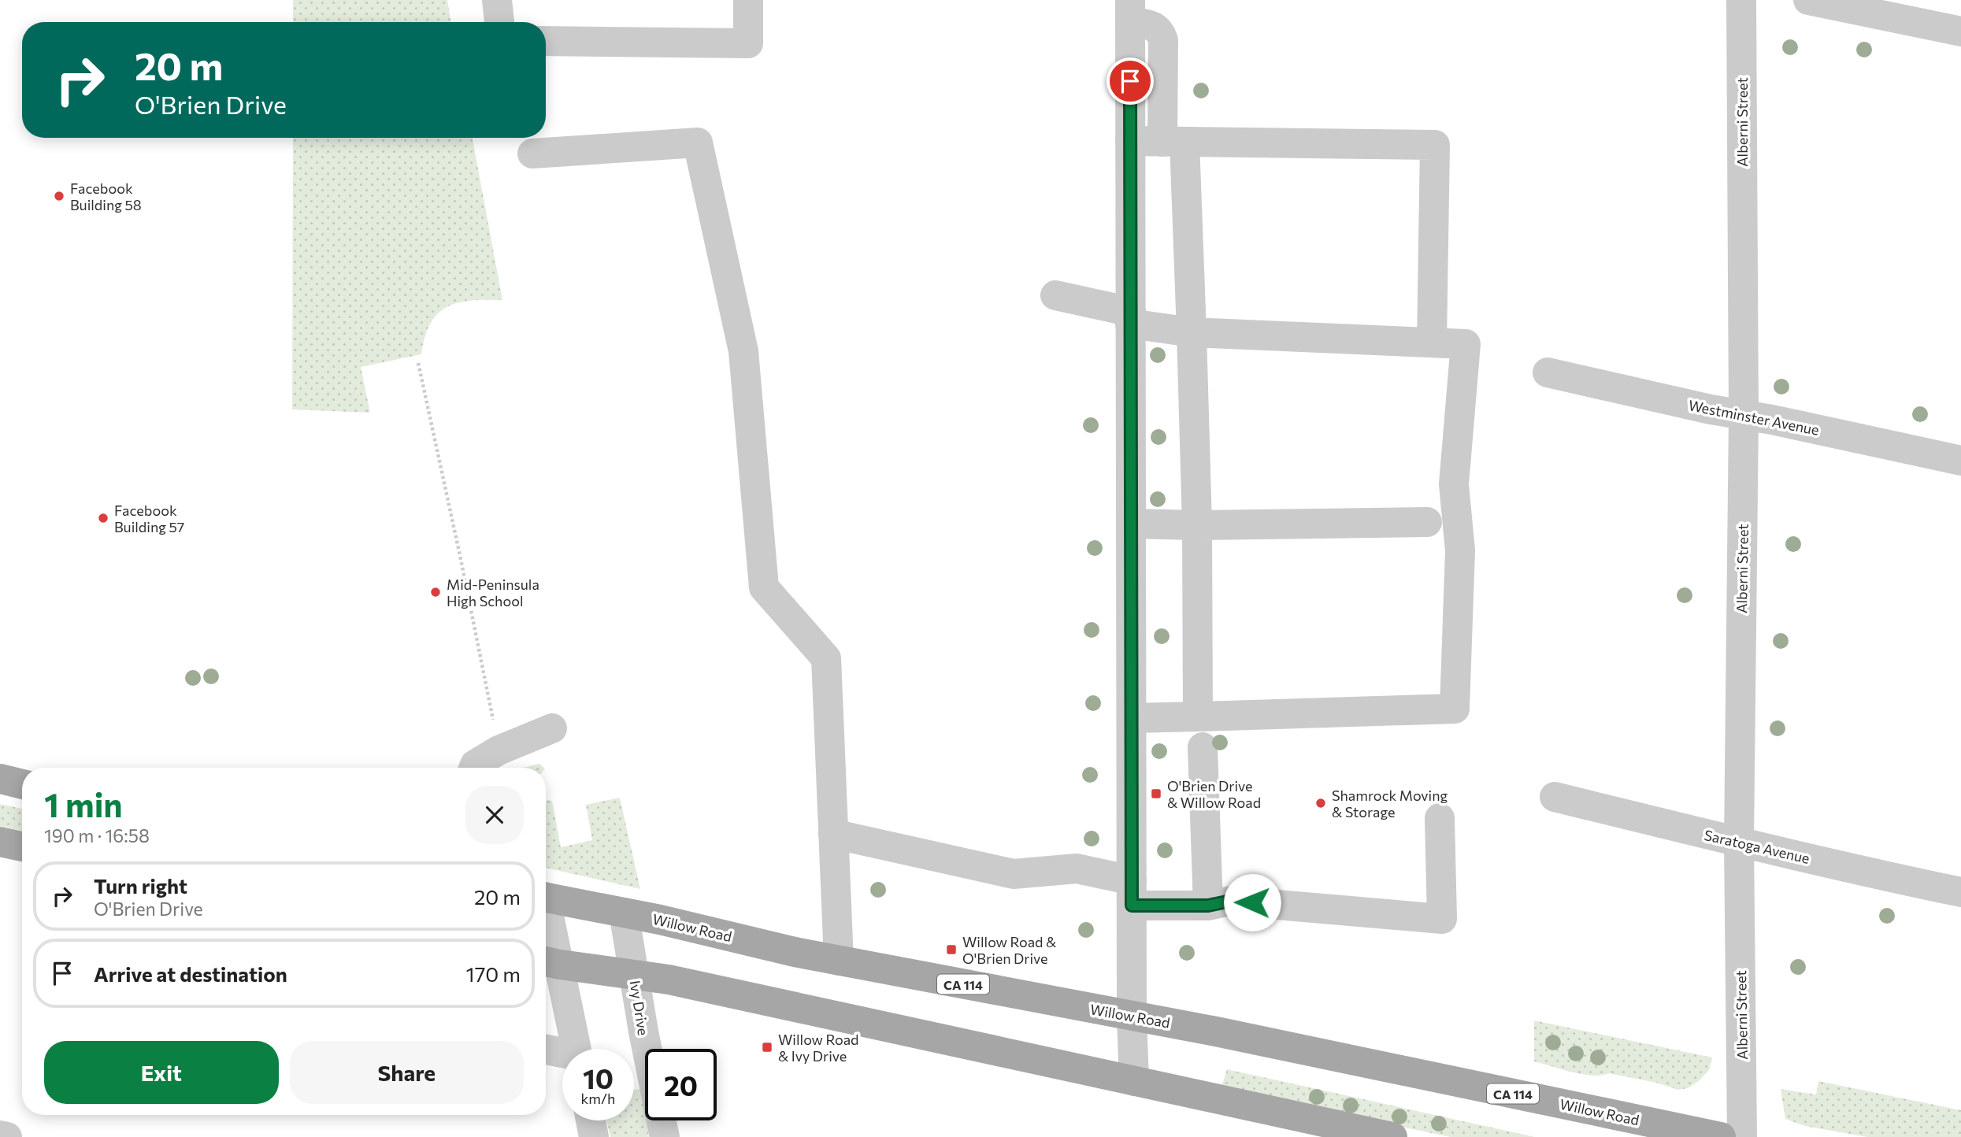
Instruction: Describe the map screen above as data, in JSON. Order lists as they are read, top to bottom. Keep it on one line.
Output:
{"streets":{"main road":["Willow Road","CA 114"],"street":["Alberni Street","Westminster Avenue","Saratoga Avenue","Ivy Drive"]},"crossings":[["Alberni Street","Westminster Avenue"],["Alberni Street","Saratoga Avenue"],["Willow Road","Ivy Drive"]],"places":{"other":["Facebook Building 58","Facebook Building 57","Mid-Peninsula High School","Shamrock Moving & Storage"],"transit":["O'Brien Drive & Willow Road","Willow Road & O'Brien Drive","Willow Road & Ivy Drive"]},"page":{"turn":["20 m","O'Brien Drive"],"heading":["1 min","190 m · 16:58"],"list":[{"name":"Turn right","note":"O'Brien Drive","value":"20 m"},{"name":"Arrive at destination","value":"170 m"}],"buttons":["Exit","Share"],"speed":"10 km/h","limit":"20"}}
